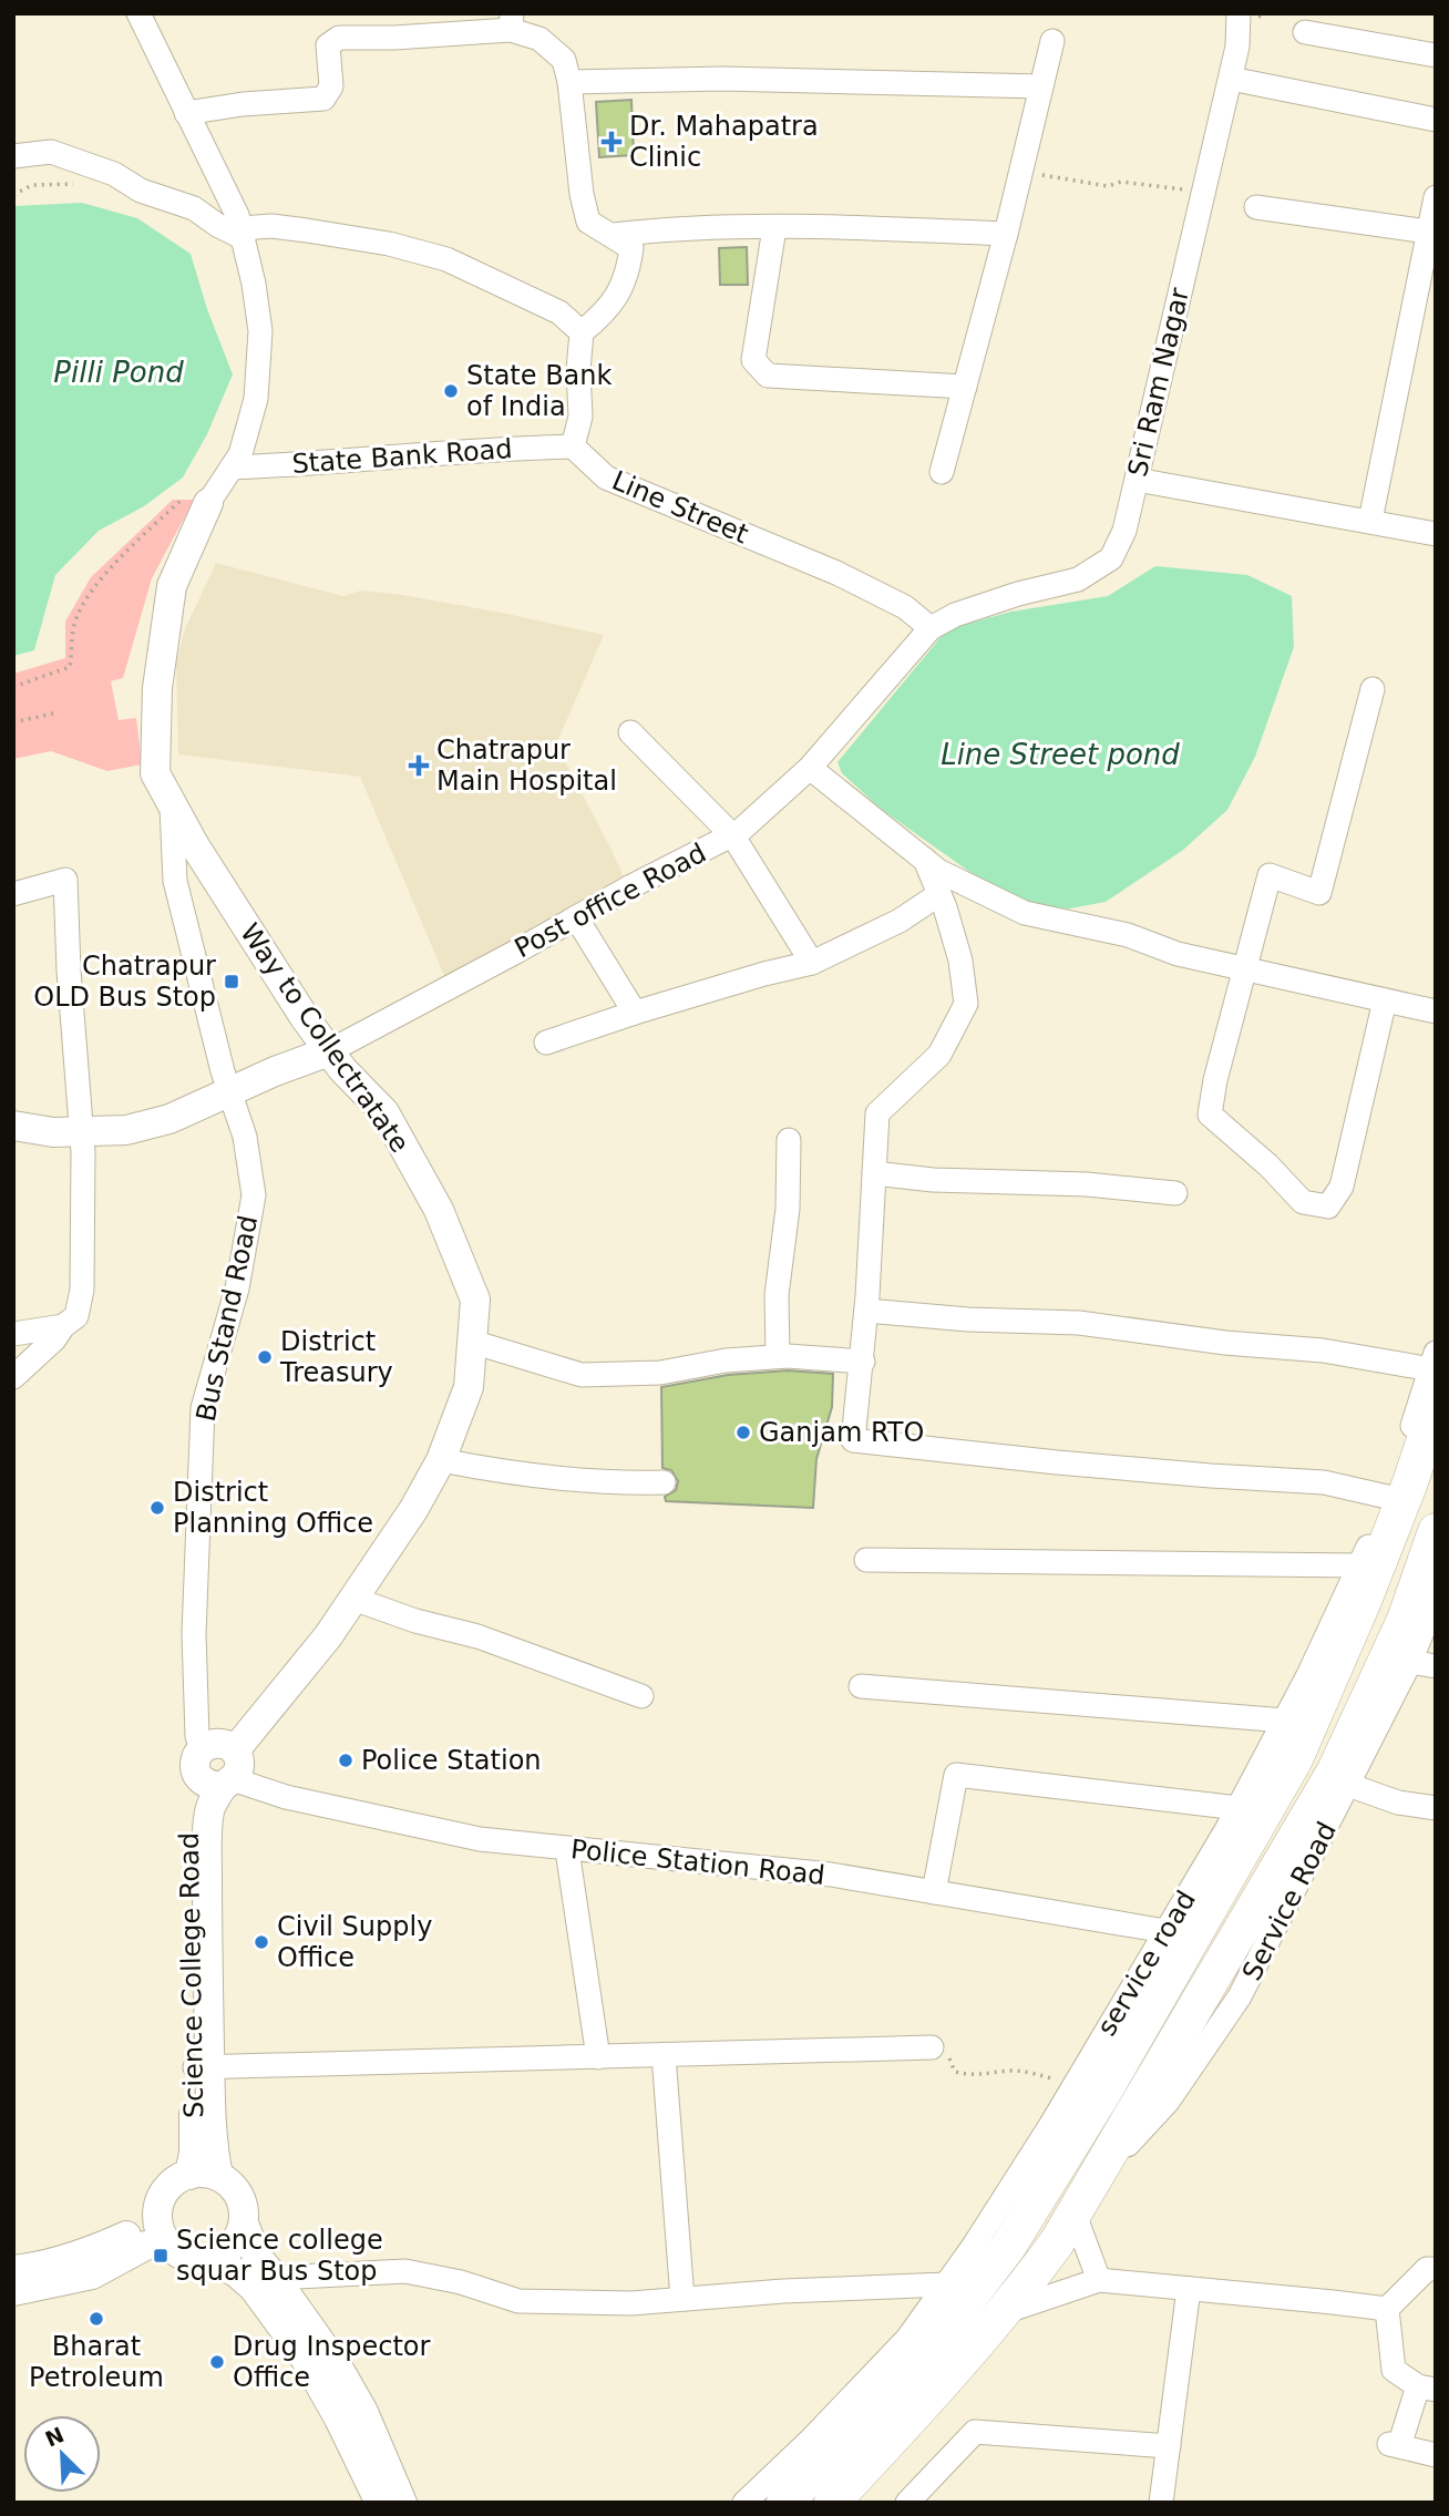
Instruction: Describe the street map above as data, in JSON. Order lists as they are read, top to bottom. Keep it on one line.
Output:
{"streets":{"main road":["Post office Road","Way to Collectratate","Science College Road"],"street":["Sri Ram Nagar","State Bank Road","Line Street","Bus Stand Road","Police Station Road","Service Road","service road"]},"crossings":[["Sri Ram Nagar","Line Street"],["Sri Ram Nagar","Post office Road"],["State Bank Road","Line Street"],["Line Street","Post office Road"],["Post office Road","Way to Collectratate"],["Post office Road","Bus Stand Road"],["Way to Collectratate","Bus Stand Road"],["Way to Collectratate","Police Station Road"],["Way to Collectratate","Science College Road"],["Bus Stand Road","Police Station Road"],["Bus Stand Road","Science College Road"],["Police Station Road","service road"],["Police Station Road","Science College Road"]],"water":["Pilli Pond","Line Street pond"],"places":{"health":["Dr. Mahapatra Clinic","Chatrapur Main Hospital"],"other":["State Bank of India","District Treasury","Ganjam RTO","District Planning Office","Police Station","Civil Supply Office","Bharat Petroleum","Drug Inspector Office"],"transit":["Chatrapur OLD Bus Stop","Science college squar Bus Stop"]},"north":"top left"}
